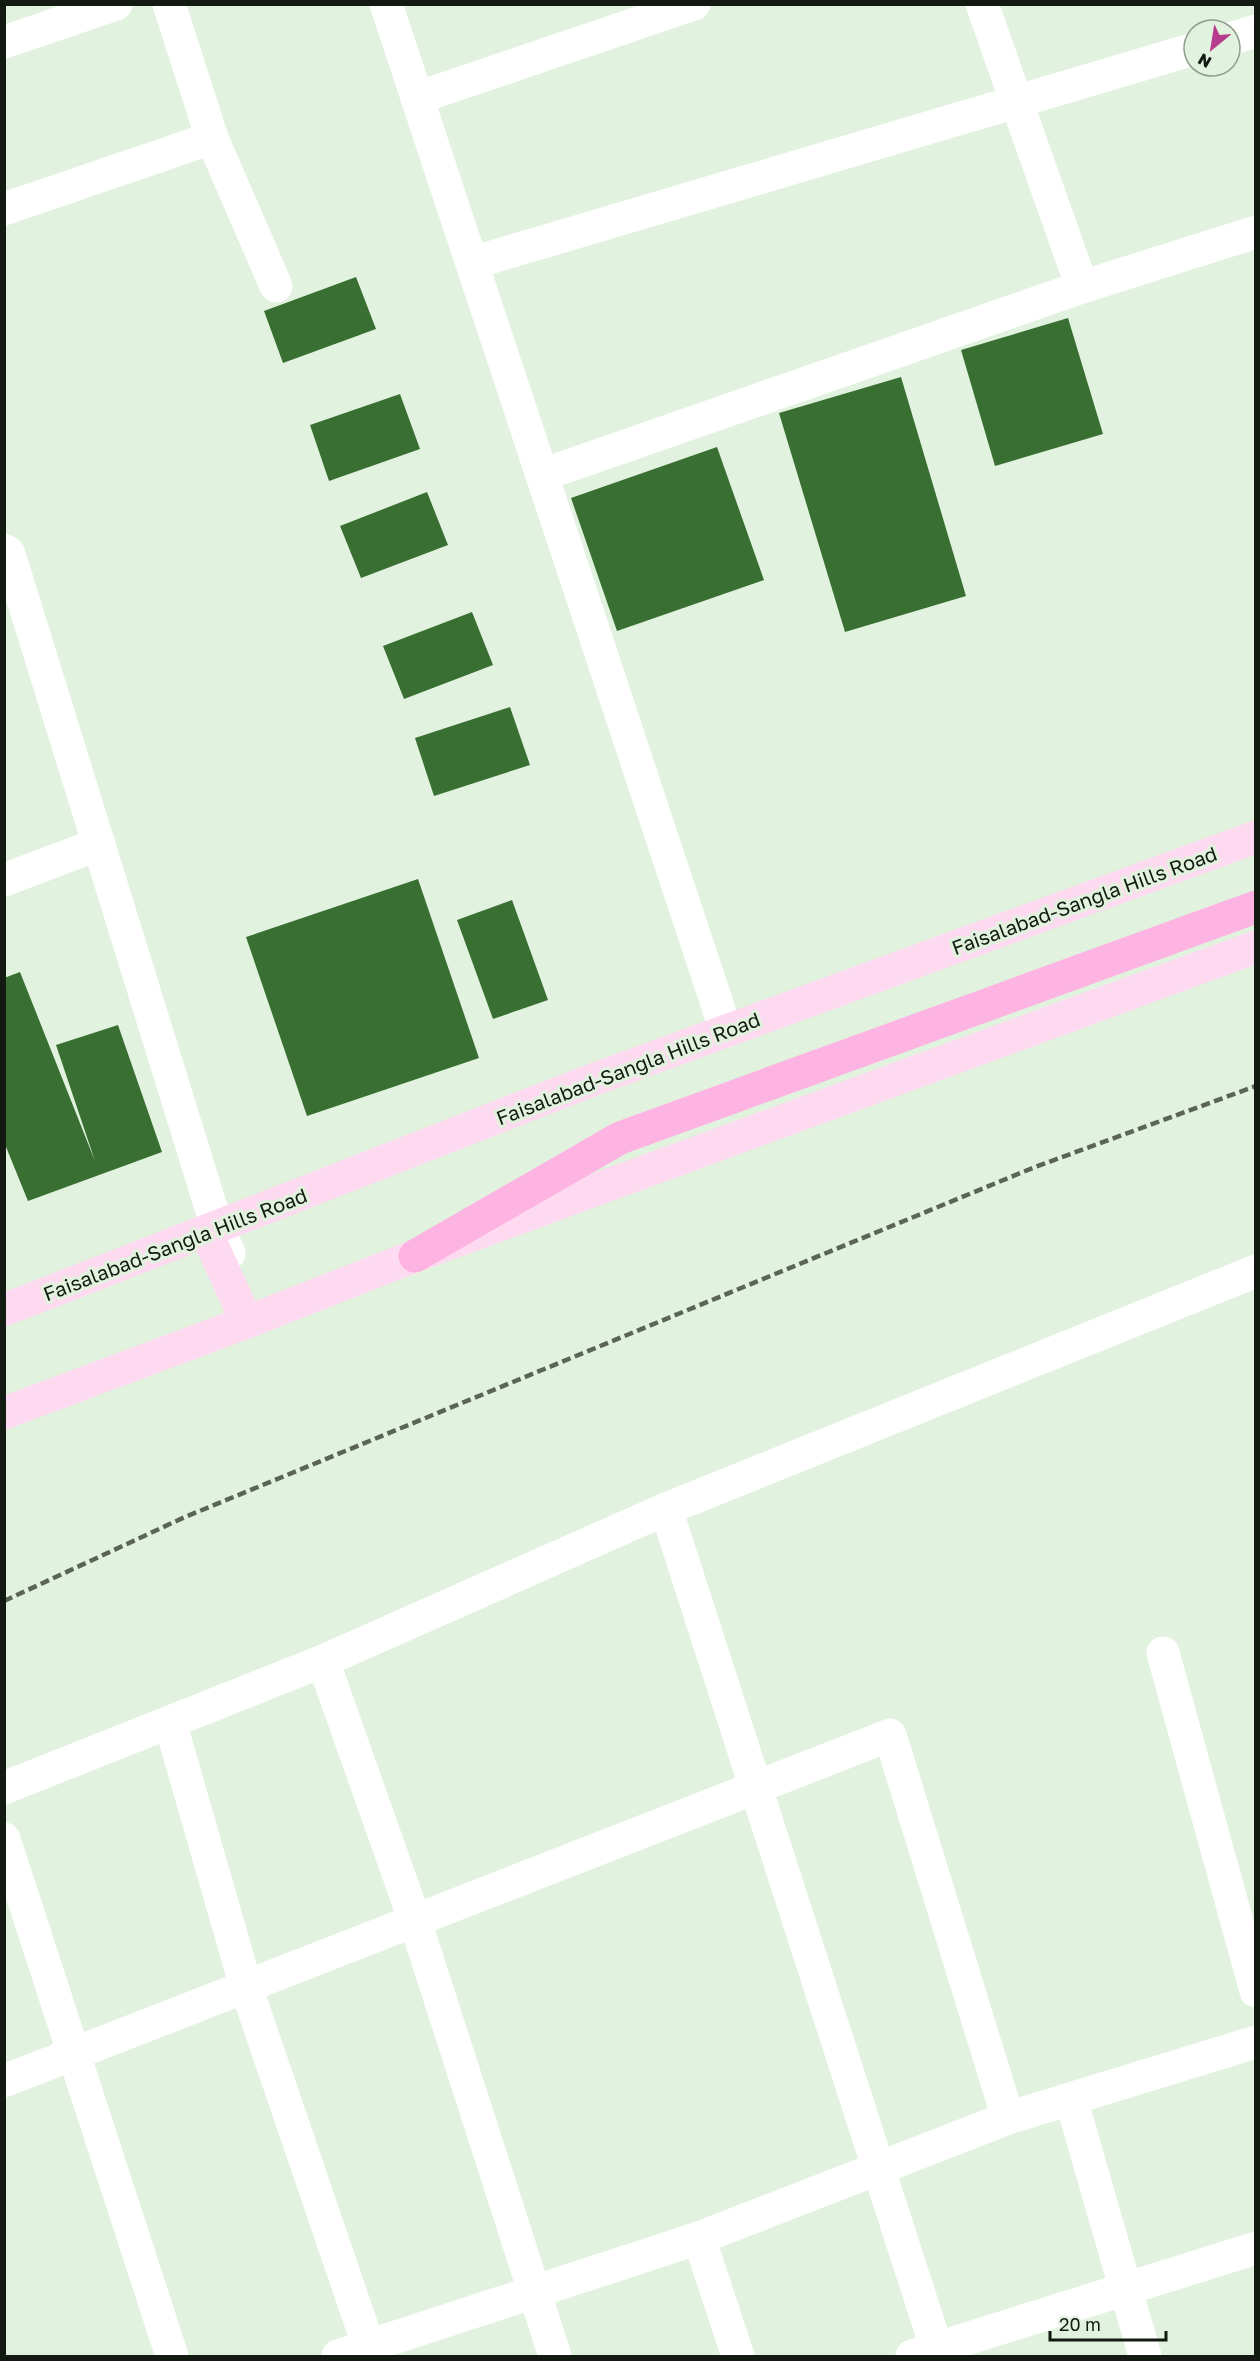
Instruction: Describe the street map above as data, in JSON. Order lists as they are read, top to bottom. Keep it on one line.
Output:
{"streets":{"main road":["Faisalabad-Sangla Hills Road"]},"scale_bar":"20 m","north":"bottom left"}
